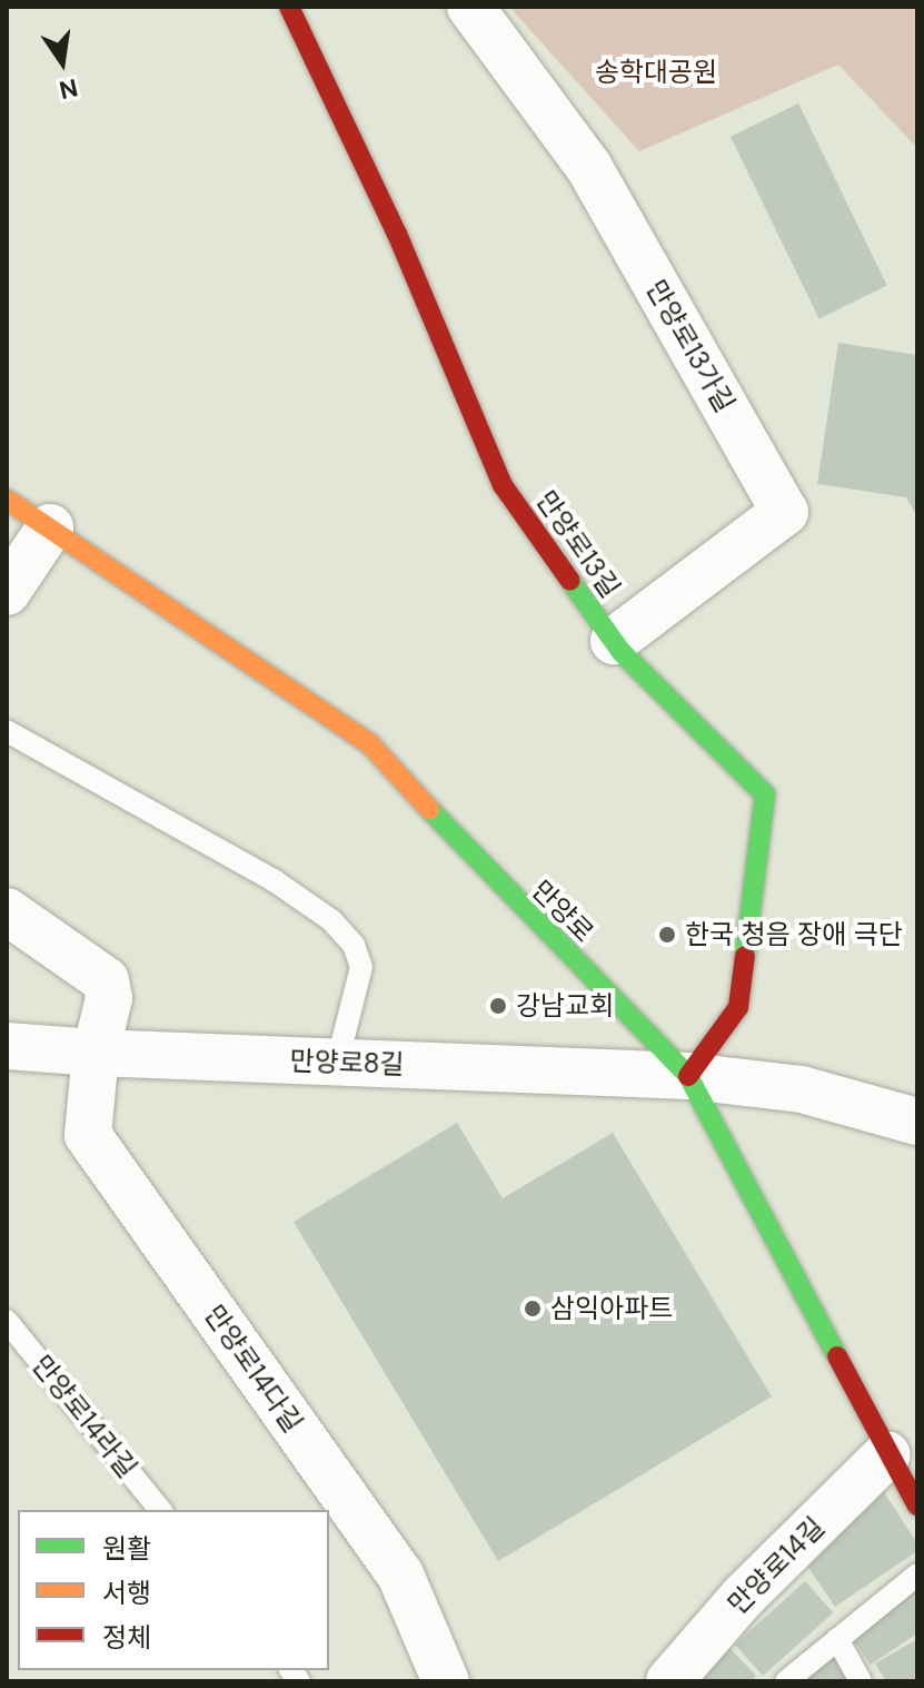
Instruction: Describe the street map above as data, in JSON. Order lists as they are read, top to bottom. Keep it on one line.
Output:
{"streets":{"street":["만양로13가길","만양로13길","만양로","만양로8길","만양로14다길","만양로14길"],"lane":["만양로14라길"]},"crossings":[["만양로13가길","만양로13길"],["만양로13길","만양로"],["만양로13길","만양로8길"],["만양로","만양로8길"],["만양로","만양로14길"],["만양로8길","만양로14다길"]],"parks":["송학대공원"],"places":["한국 청음 장애 극단","강남교회","삼익아파트"],"legend":["원활","서행","정체"],"north":"bottom"}
